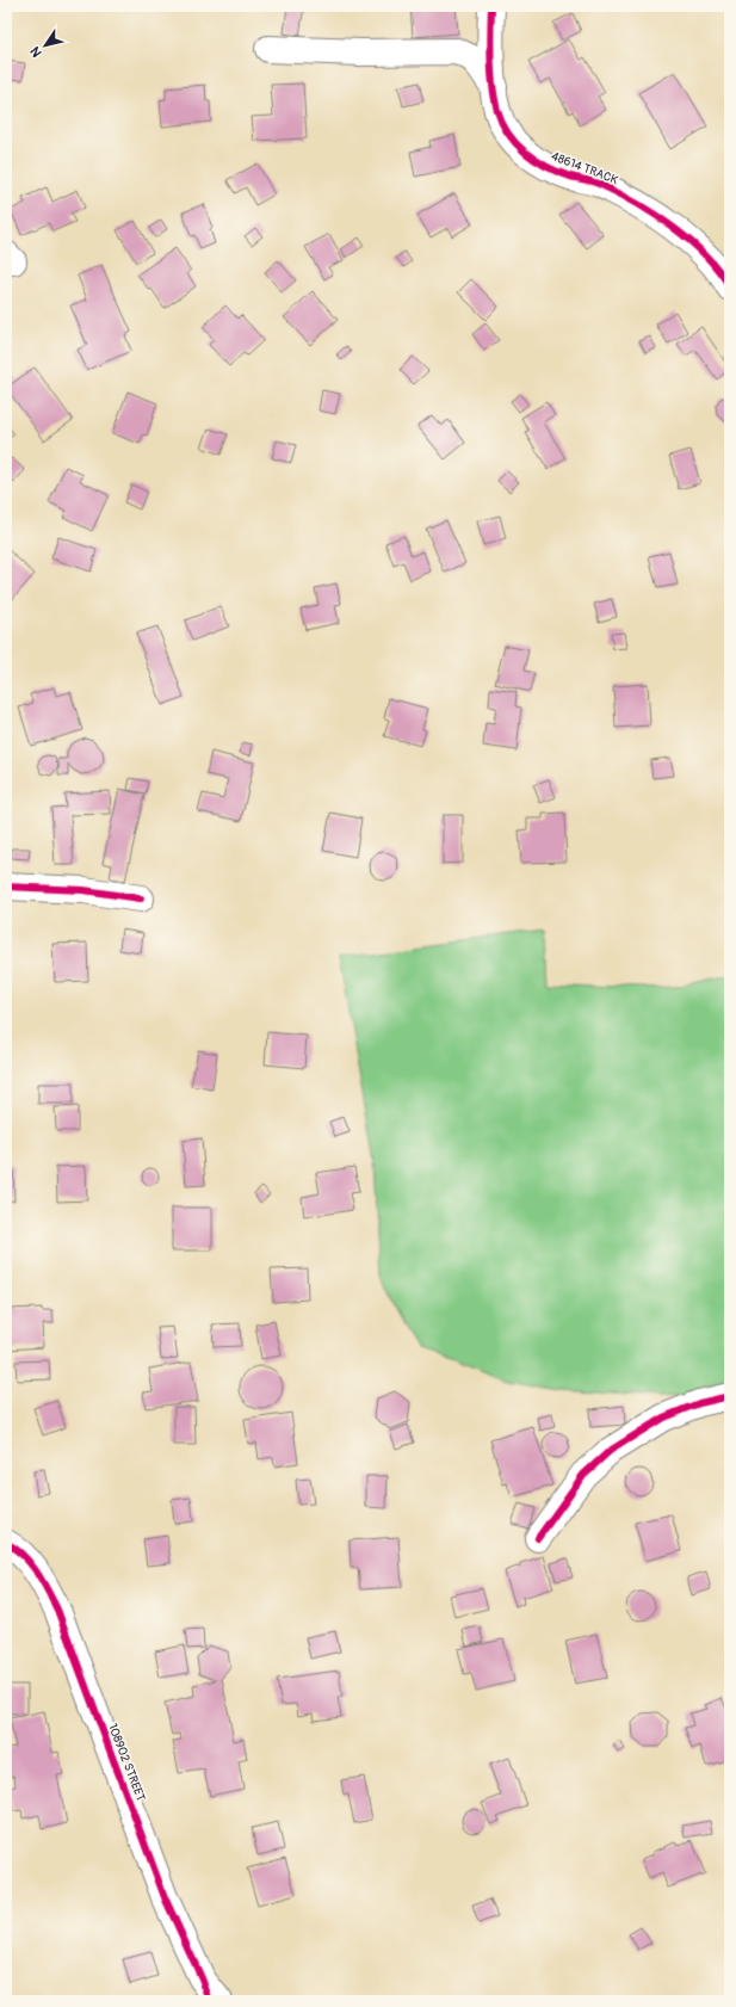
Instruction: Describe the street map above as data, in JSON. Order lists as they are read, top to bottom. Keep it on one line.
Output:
{"streets":{"street":["48614 TRACK","108902 STREET"]},"north":"bottom left"}
